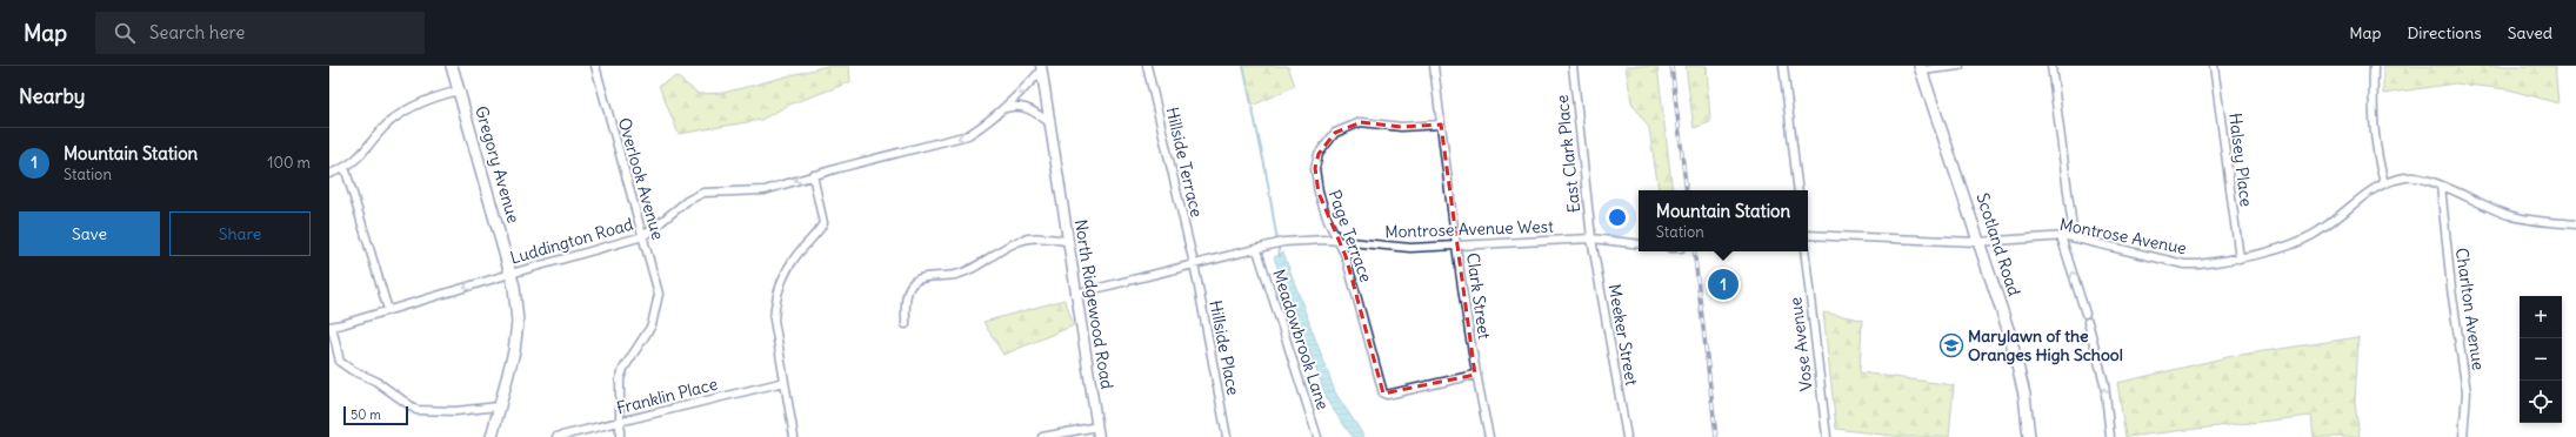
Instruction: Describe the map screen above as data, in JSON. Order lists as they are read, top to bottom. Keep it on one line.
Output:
{"streets":{"main road":["Gregory Avenue","Scotland Road"],"street":["East Clark Place","Halsey Place","Hillside Terrace","Overlook Avenue","Montrose Avenue West","Page Terrace","Montrose Avenue","Luddington Road","Clark Street","North Ridgewood Road","Charlton Avenue","Meeker Street","Meadowbrook Lane","Vose Avenue","Hillside Place","Franklin Place"]},"crossings":[["East Clark Place","Montrose Avenue West"],["East Clark Place","Meeker Street"],["Halsey Place","Montrose Avenue"],["Hillside Terrace","Montrose Avenue West"],["Hillside Terrace","Hillside Place"],["Gregory Avenue","Luddington Road"],["Overlook Avenue","Luddington Road"],["Overlook Avenue","Franklin Place"],["Montrose Avenue West","Page Terrace"],["Montrose Avenue West","Clark Street"],["Montrose Avenue West","North Ridgewood Road"],["Montrose Avenue West","Meeker Street"],["Montrose Avenue West","Meadowbrook Lane"],["Montrose Avenue West","Hillside Place"],["Page Terrace","Clark Street"],["Montrose Avenue","Scotland Road"],["Montrose Avenue","Charlton Avenue"],["Luddington Road","North Ridgewood Road"]],"one_way":["Luddington Road"],"places":{"school or university":["Marylawn of the Oranges High School"]},"scale_bar":"50 m","page":{"header":"Map","search":"Search here","nav":["Map","Directions","Saved"],"heading":"Nearby","list":[{"mark":"1","name":"Mountain Station","note":"Station","value":"100 m"}],"popup":["Mountain Station","Station"],"buttons":["Save","Share"],"pins":"1","map_buttons":["+","−"],"scale":"50 m"}}
